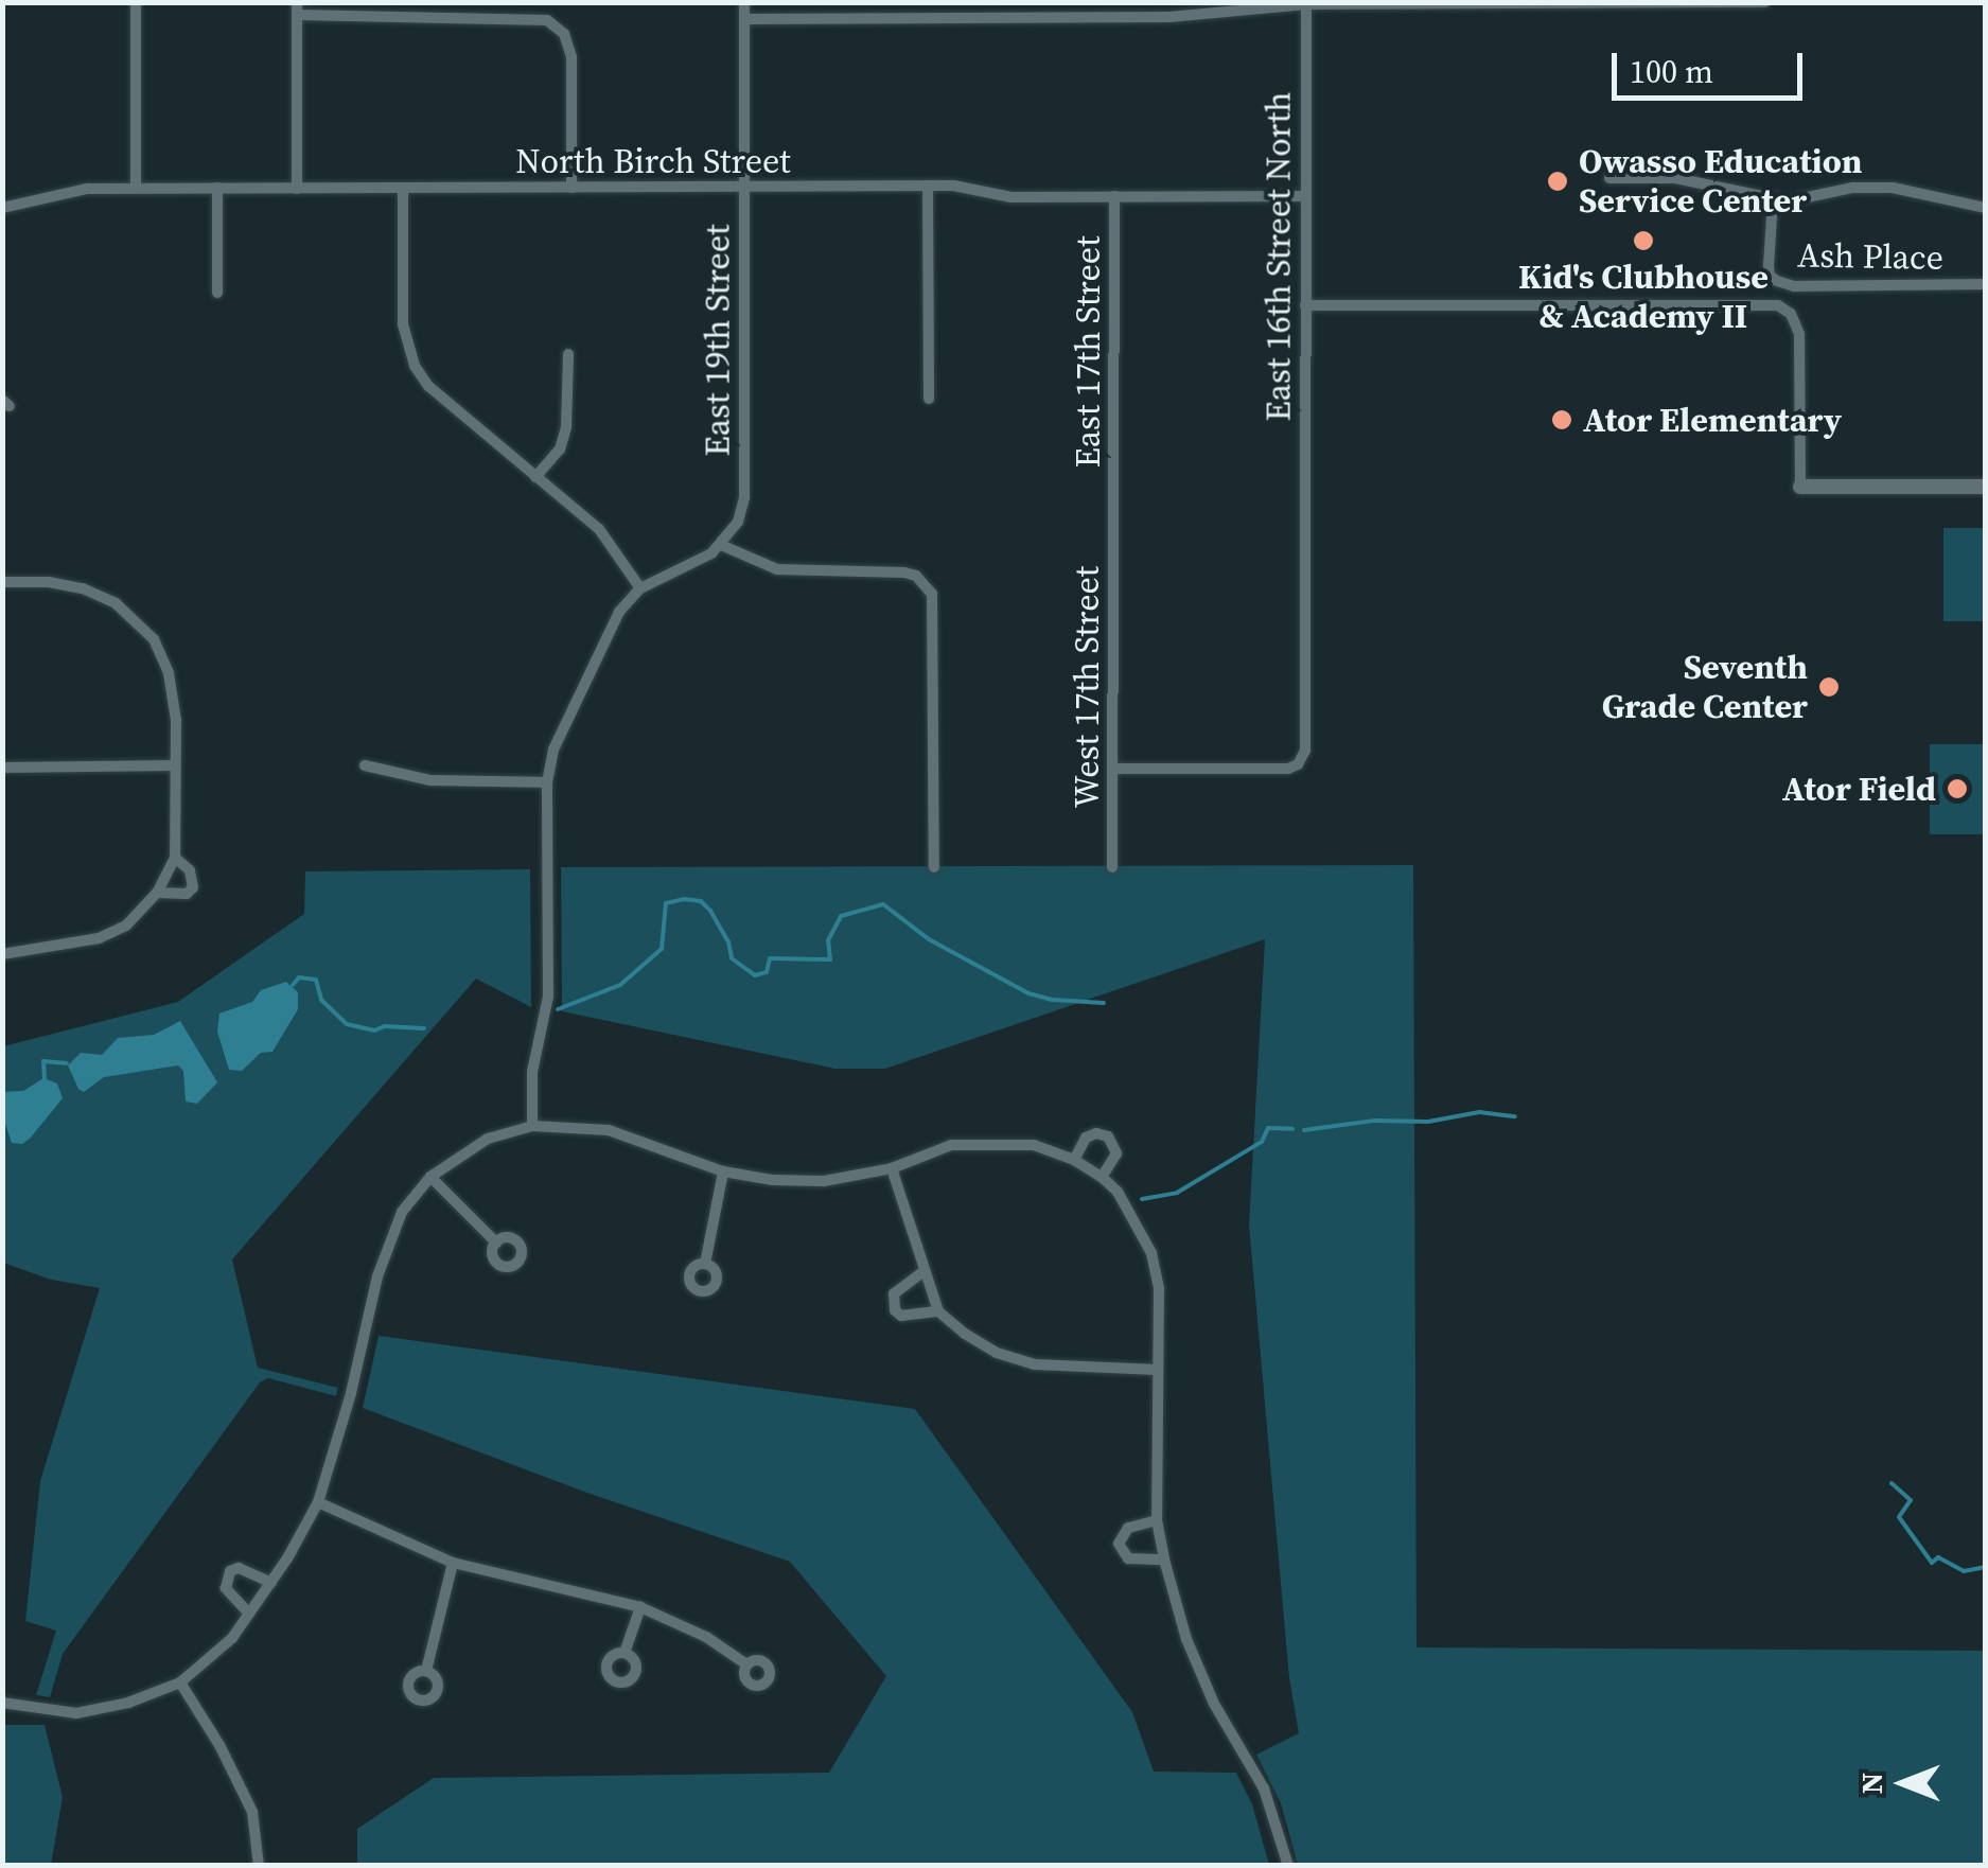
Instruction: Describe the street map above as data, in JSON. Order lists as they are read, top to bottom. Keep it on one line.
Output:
{"streets":{"street":["North Birch Street","East 16th Street North","Ash Place","East 19th Street","East 17th Street","West 17th Street"]},"crossings":[["North Birch Street","East 16th Street North"],["North Birch Street","East 19th Street"],["North Birch Street","East 17th Street"],["East 16th Street North","West 17th Street"],["East 17th Street","West 17th Street"]],"places":["Owasso Education Service Center","Kid's Clubhouse & Academy II","Ator Elementary","Seventh Grade Center","Ator Field"],"scale_bar":"100 m","north":"left"}
